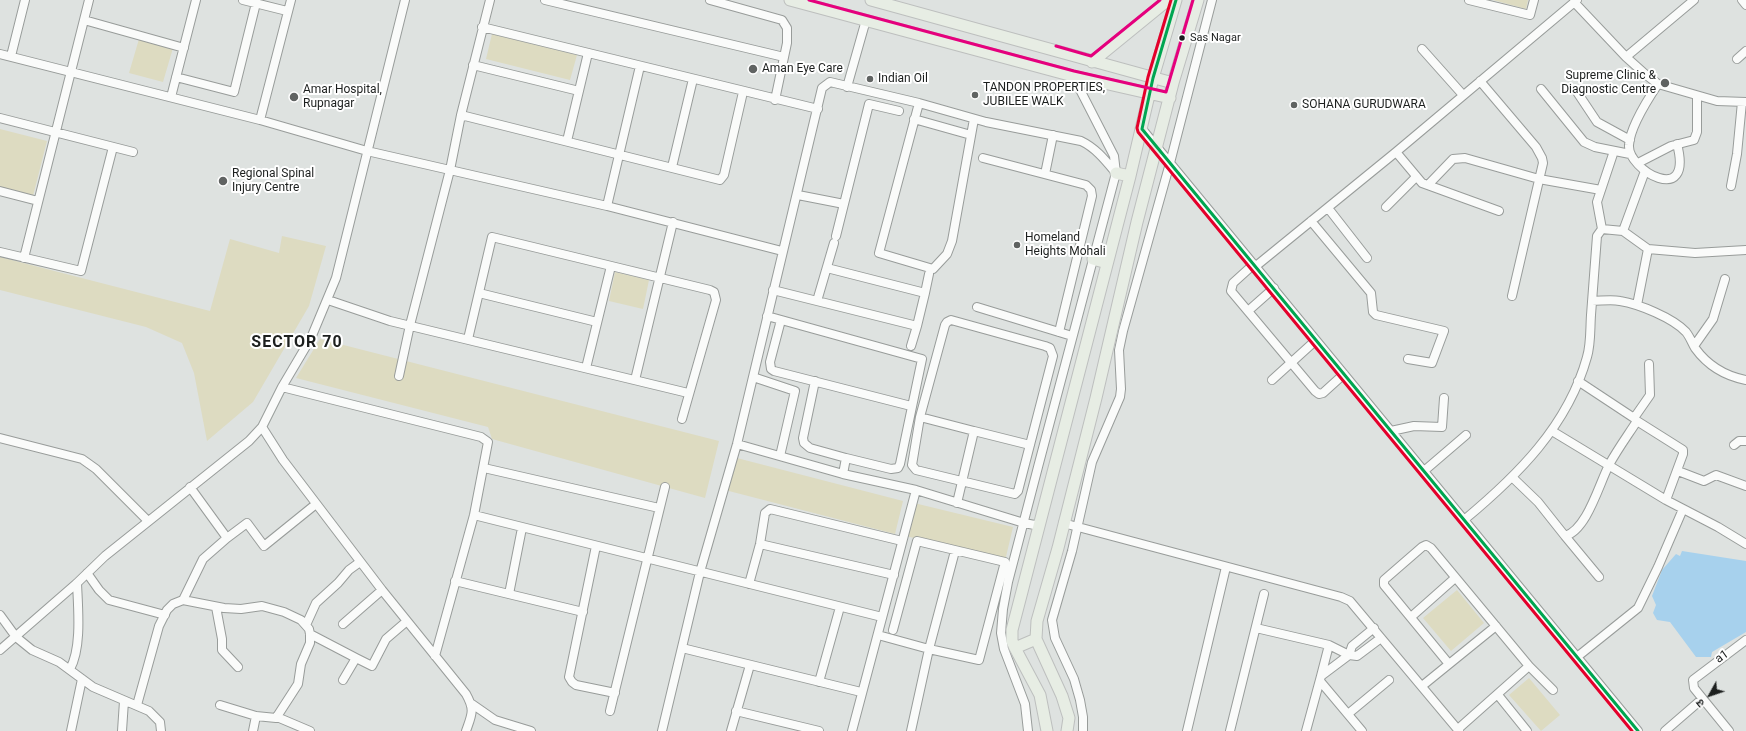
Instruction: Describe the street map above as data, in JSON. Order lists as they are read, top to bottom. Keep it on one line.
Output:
{"streets":{"street":["a1"]},"districts":["SECTOR 70"],"places":["Sas Nagar","Aman Eye Care","Indian Oil","Supreme Clinic & Diagnostic Centre","TANDON PROPERTIES, JUBILEE WALK","Amar Hospital, Rupnagar","SOHANA GURUDWARA","Regional Spinal Injury Centre","Homeland Heights Mohali"],"north":"bottom left"}
